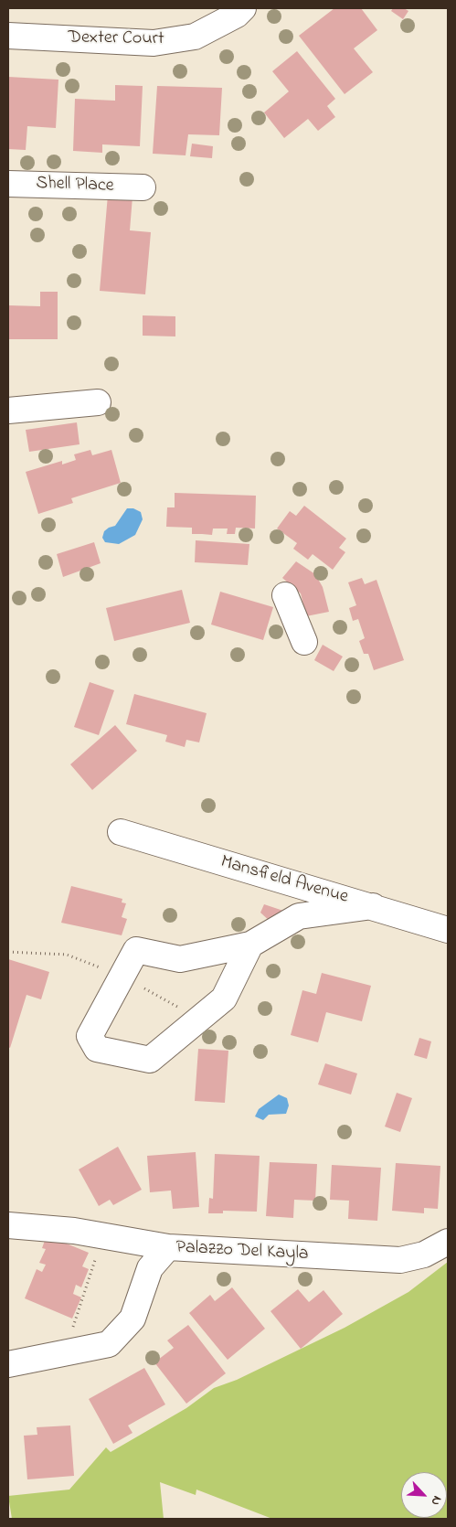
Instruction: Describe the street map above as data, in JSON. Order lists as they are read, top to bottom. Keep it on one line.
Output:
{"streets":{"street":["Dexter Court","Shell Place","Mansfield Avenue","Palazzo Del Kayla"]},"north":"bottom right"}
